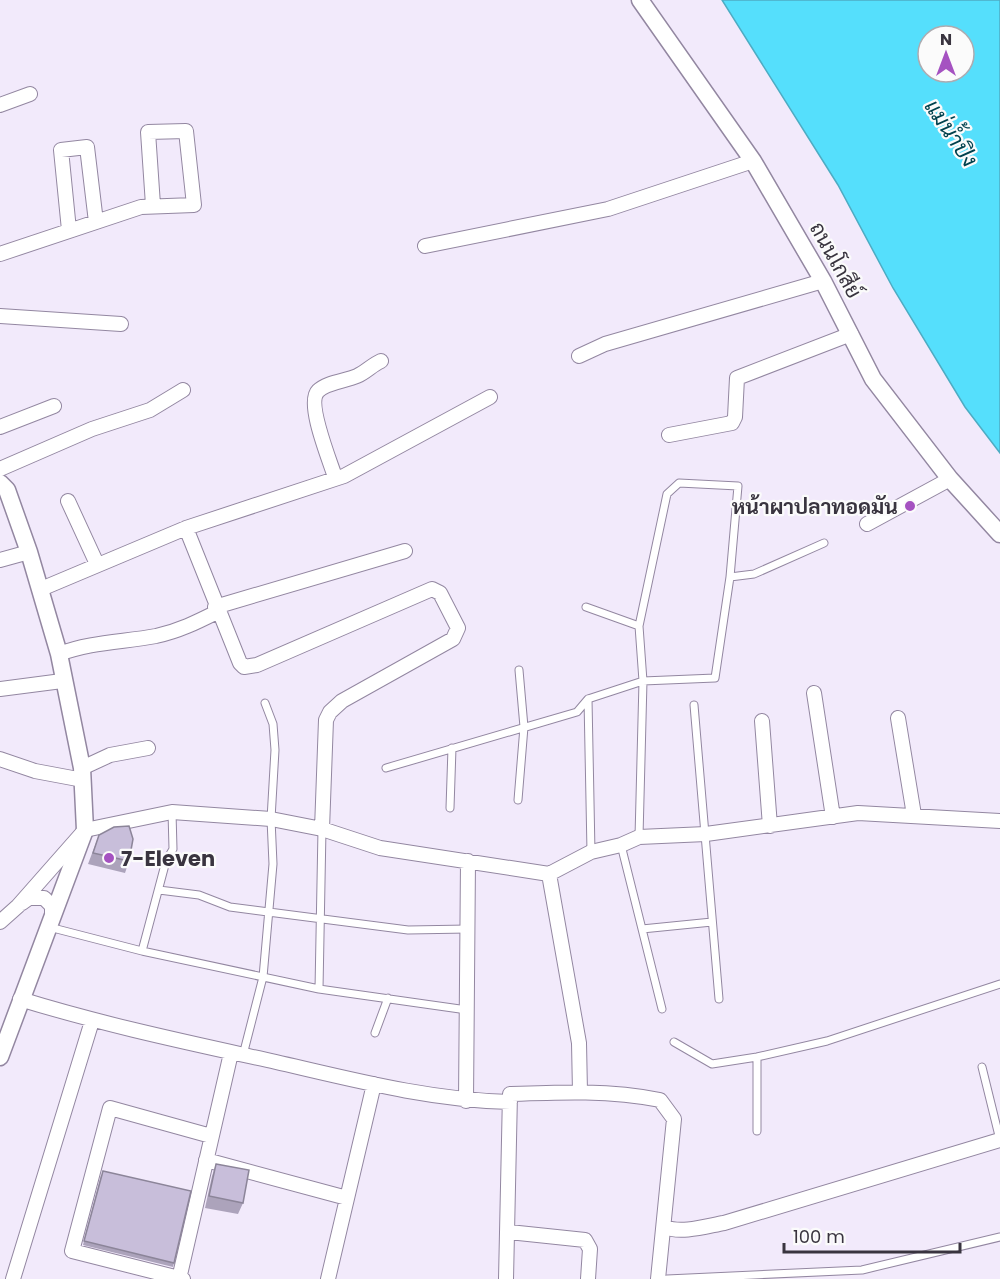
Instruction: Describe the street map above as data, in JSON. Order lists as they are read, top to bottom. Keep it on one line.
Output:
{"streets":{"street":["ถนนโกสีย์"]},"water":["แม่น้ำปิง"],"places":["หน้าผาปลาทอดมัน","7-Eleven"],"scale_bar":"100 m","north":"top"}
